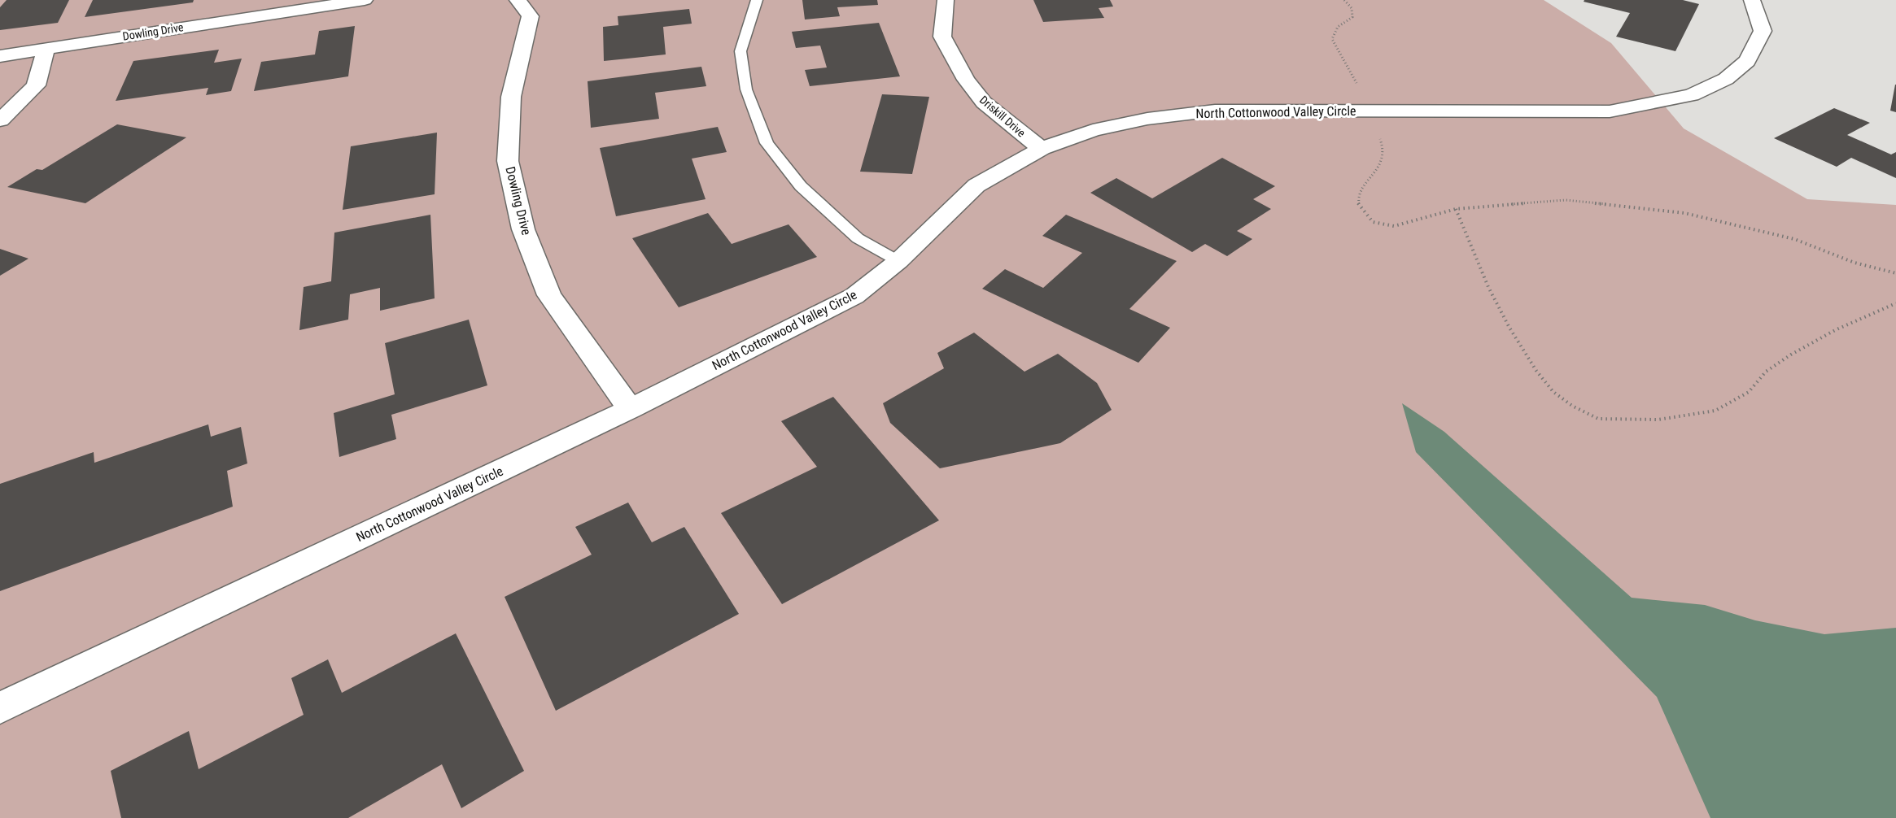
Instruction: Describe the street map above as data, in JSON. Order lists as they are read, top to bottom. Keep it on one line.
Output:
{"streets":{"street":["Dowling Drive","North Cottonwood Valley Circle","Driskill Drive"]},"crossings":[["Dowling Drive","North Cottonwood Valley Circle"],["North Cottonwood Valley Circle","Driskill Drive"]]}
